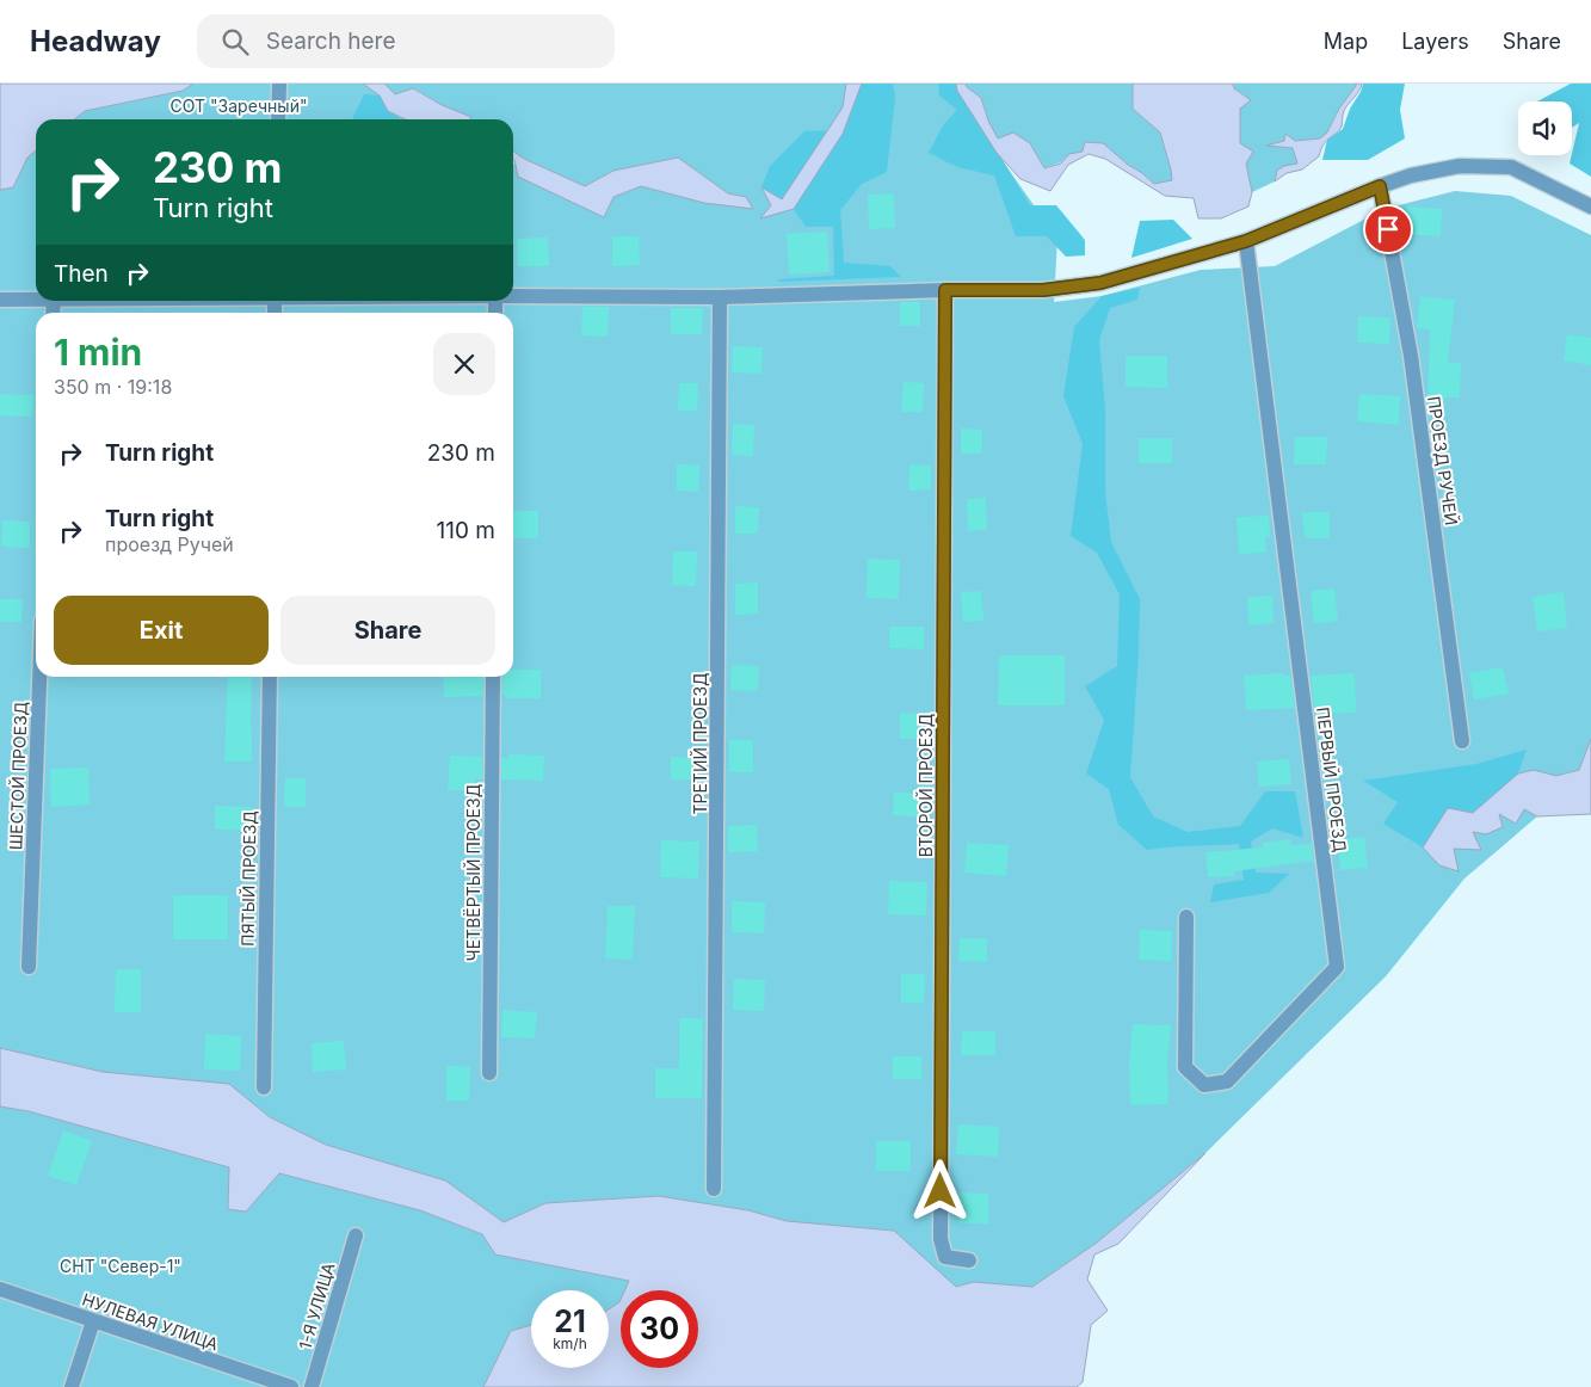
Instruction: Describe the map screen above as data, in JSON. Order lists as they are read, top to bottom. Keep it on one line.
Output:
{"streets":{"street":["ПРОЕЗД РУЧЕЙ","ТРЕТИЙ ПРОЕЗД","ШЕСТОЙ ПРОЕЗД","ПЕРВЫЙ ПРОЕЗД","ВТОРОЙ ПРОЕЗД","ЧЕТВЁРТЫЙ ПРОЕЗД","ПЯТЫЙ ПРОЕЗД","1-Я УЛИЦА","НУЛЕВАЯ УЛИЦА"]},"parks":["СОТ \"Заречный\"","СНТ \"Север-1\""],"page":{"header":"Headway","search":"Search here","nav":["Map","Layers","Share"],"turn":["230 m","Turn right"],"then":"Then","heading":["1 min","350 m · 19:18"],"list":[{"name":"Turn right","value":"230 m"},{"name":"Turn right","note":"проезд Ручей","value":"110 m"}],"buttons":["Exit","Share"],"speed":"21 km/h","limit":"30"}}
